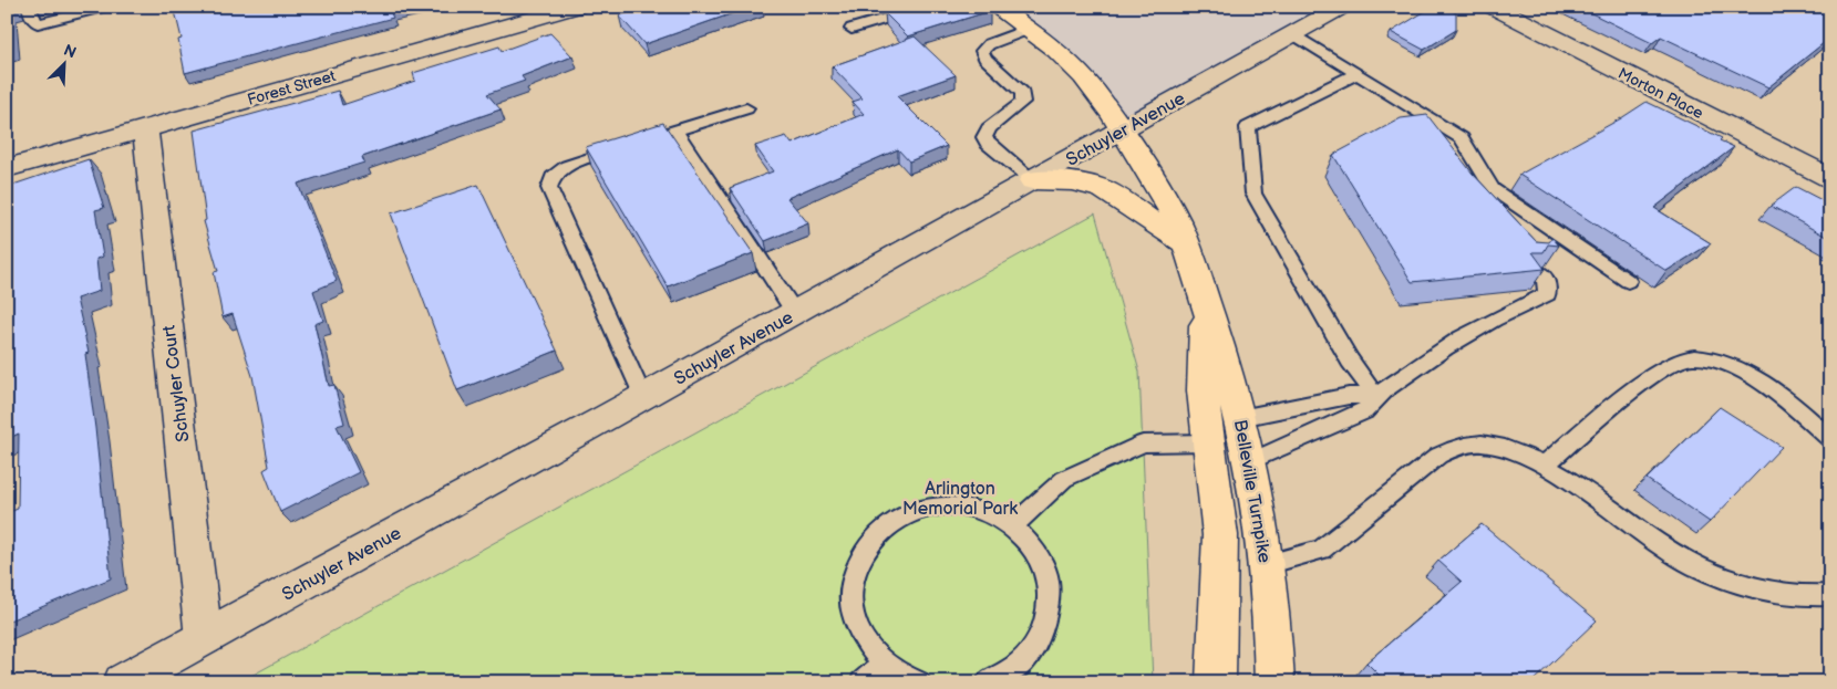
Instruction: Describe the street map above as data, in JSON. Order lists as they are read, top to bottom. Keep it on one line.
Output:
{"streets":{"main road":["Belleville Turnpike"],"street":["Forest Street","Morton Place","Schuyler Avenue","Schuyler Court"]},"crossings":[["Forest Street","Schuyler Court"],["Schuyler Avenue","Schuyler Court"],["Schuyler Avenue","Belleville Turnpike"]],"parks":["Arlington Memorial Park"],"north":"top right"}
